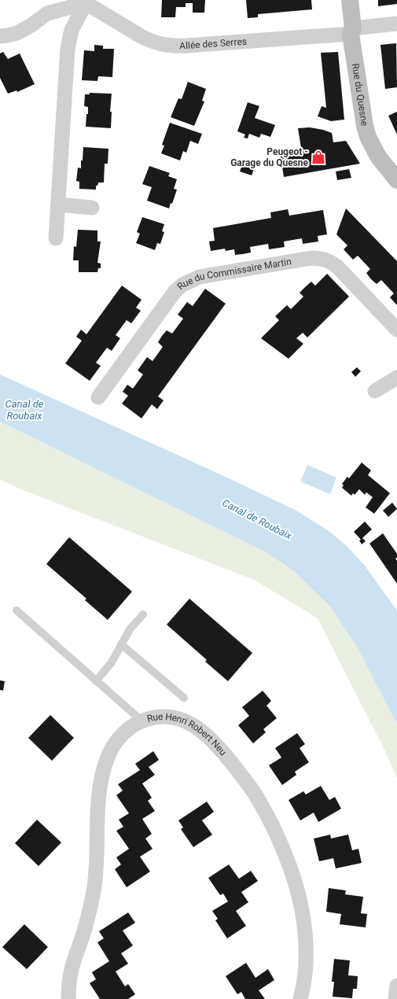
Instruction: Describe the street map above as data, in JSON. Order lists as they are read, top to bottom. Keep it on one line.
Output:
{"streets":{"street":["Allée des Serres","Rue du Quesne","Rue du Commissaire Martin","Rue Henri Robert Neu"]},"crossings":[["Allée des Serres","Rue du Quesne"]],"water":["Canal de Roubaix"],"places":{"shop":["Peugeot - Garage du Quesne"]}}
